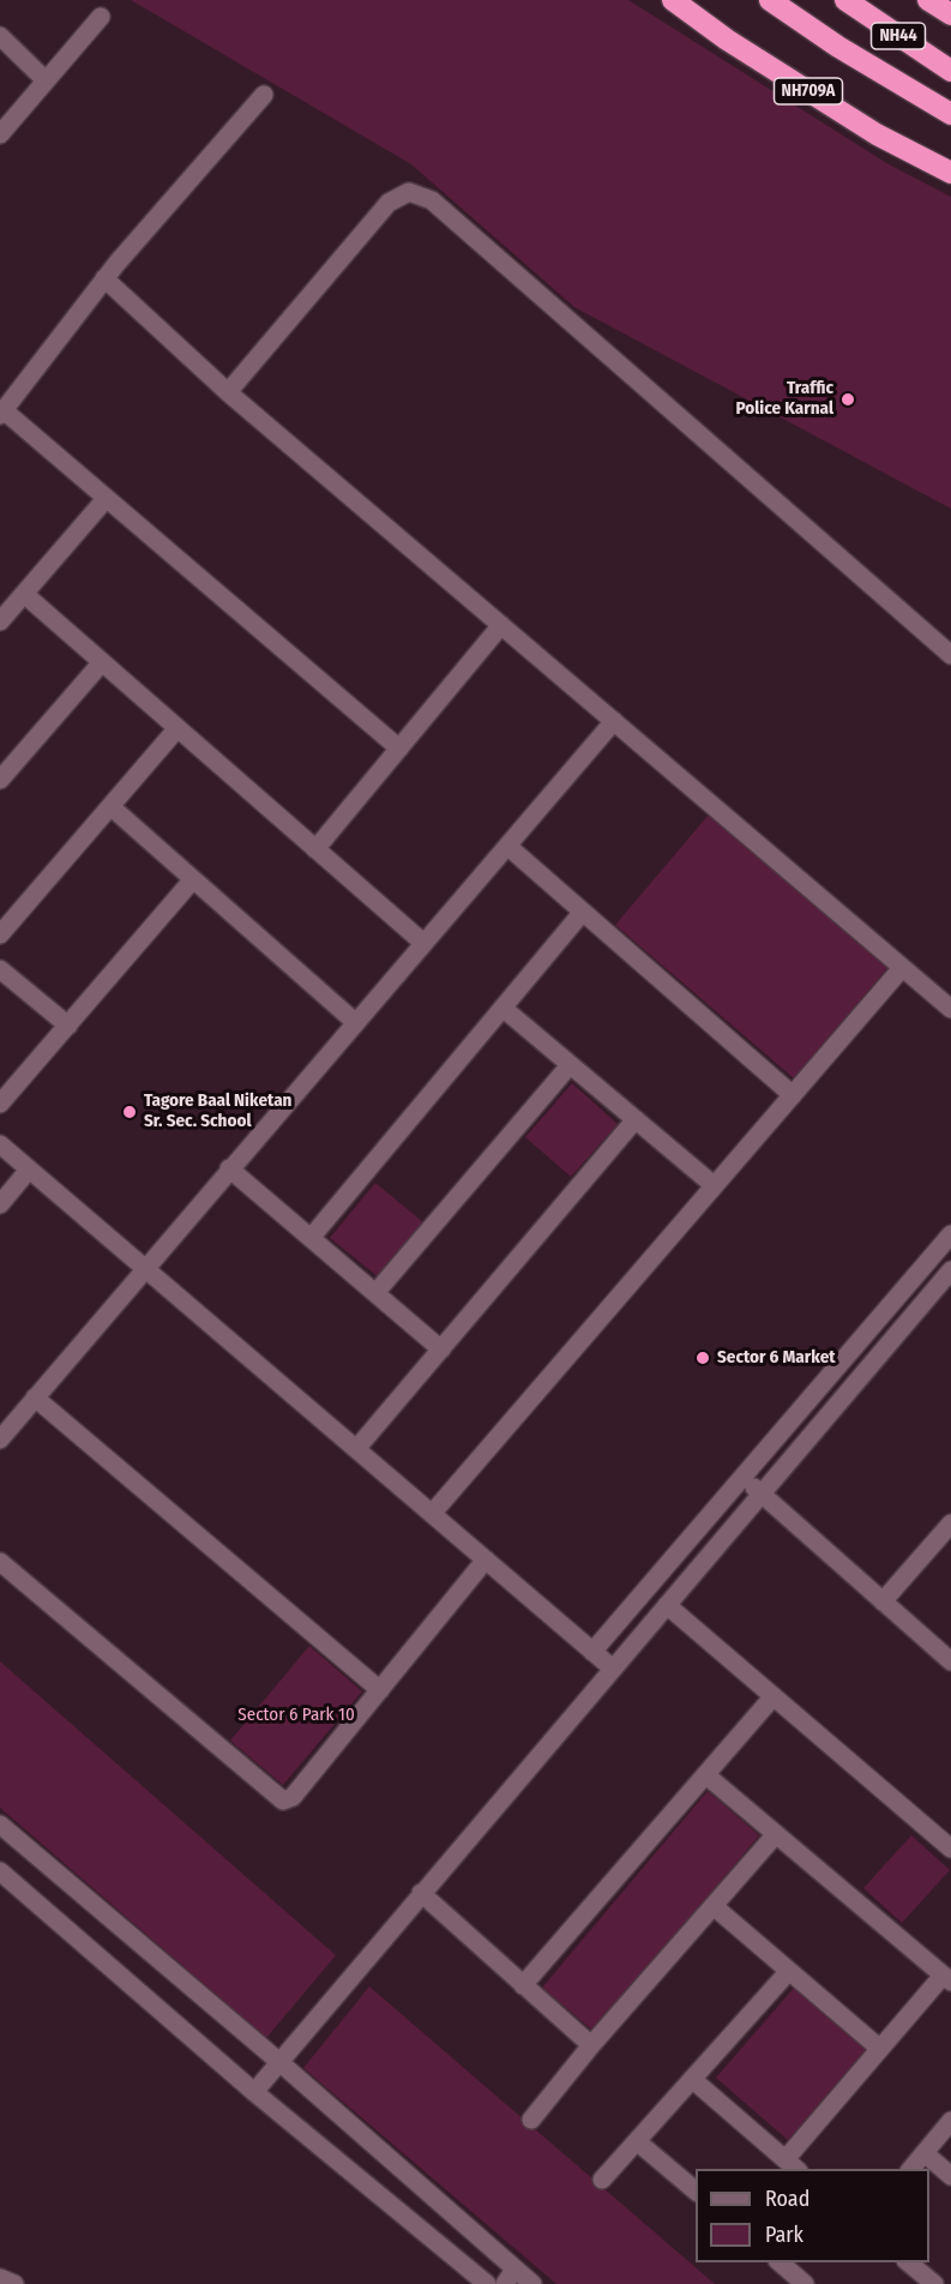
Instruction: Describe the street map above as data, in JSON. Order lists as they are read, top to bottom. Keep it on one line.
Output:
{"streets":{"highway":["NH44","NH709A"]},"parks":["Sector 6 Park 10"],"places":["Traffic Police Karnal","Tagore Baal Niketan Sr. Sec. School","Sector 6 Market"],"legend":["Road","Park"]}
